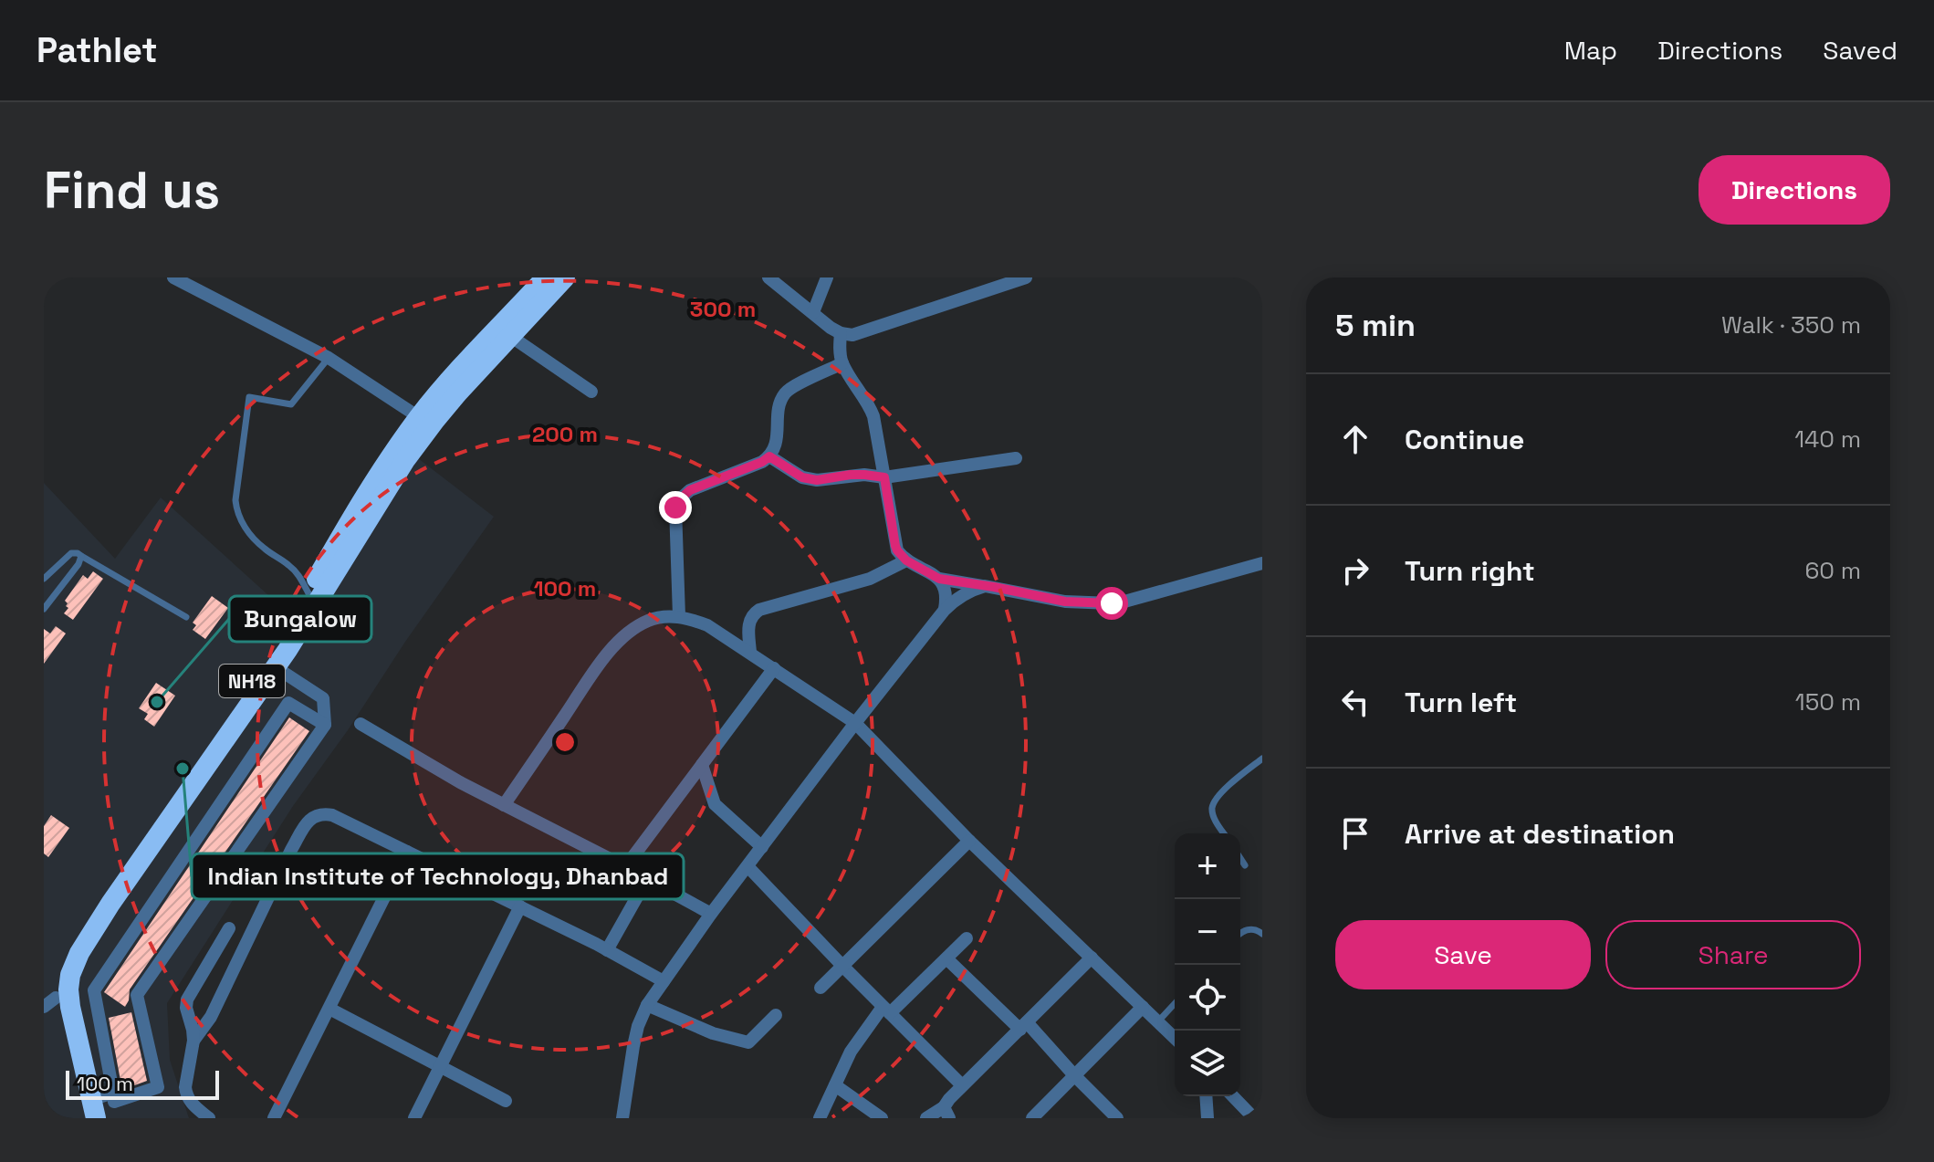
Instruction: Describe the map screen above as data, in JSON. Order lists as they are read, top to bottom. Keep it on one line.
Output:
{"streets":{"highway":["NH18"]},"places":["Bungalow","Indian Institute of Technology, Dhanbad"],"scale_bar":"100 m","page":{"header":"Pathlet","nav":["Map","Directions","Saved"],"buttons":["Directions",["Save","Share"]],"title":"Find us","heading":["5 min","Walk · 350 m"],"list":[["Continue","140 m"],["Turn right","60 m"],["Turn left","150 m"],"Arrive at destination"],"map_buttons":["+","−"],"scale":"100 m"},"rings":["300 m","200 m","100 m"]}
